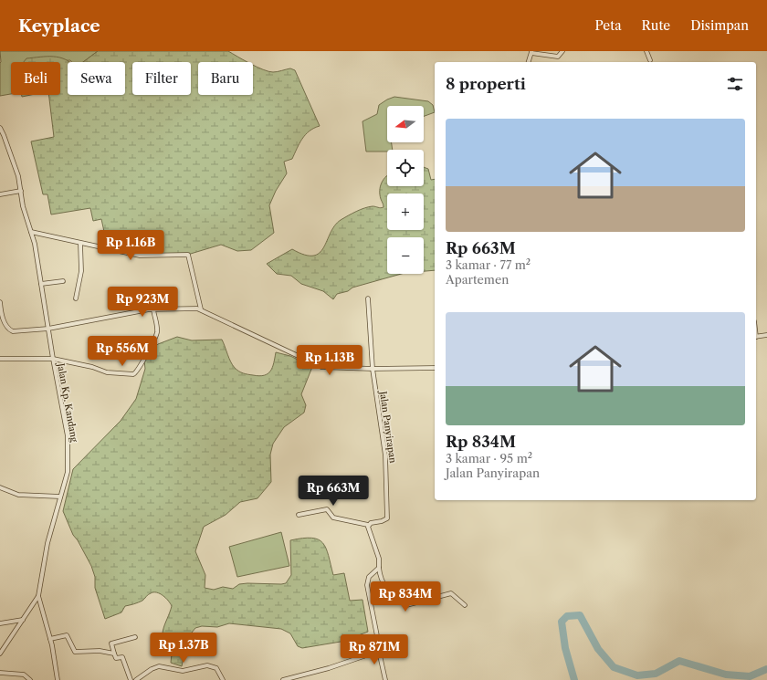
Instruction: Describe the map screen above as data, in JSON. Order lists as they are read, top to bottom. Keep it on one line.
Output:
{"streets":{"street":["Jalan Kp. Kandang","Jalan Panyirapan"]},"north":"left","page":{"header":"Keyplace","nav":["Peta","Rute","Disimpan"],"chip":["Beli","Sewa","Filter","Baru"],"heading":"8 properti","map_buttons":["+","−"],"list":[{"name":"Rp 663M","note":"3 kamar · 77 m² · Apartemen"},{"name":"Rp 834M","note":"3 kamar · 95 m² · Jalan Panyirapan"}],"price":["Rp 1.16B","Rp 923M","Rp 556M","Rp 1.13B","Rp 663M","Rp 834M","Rp 1.37B","Rp 871M"]}}
